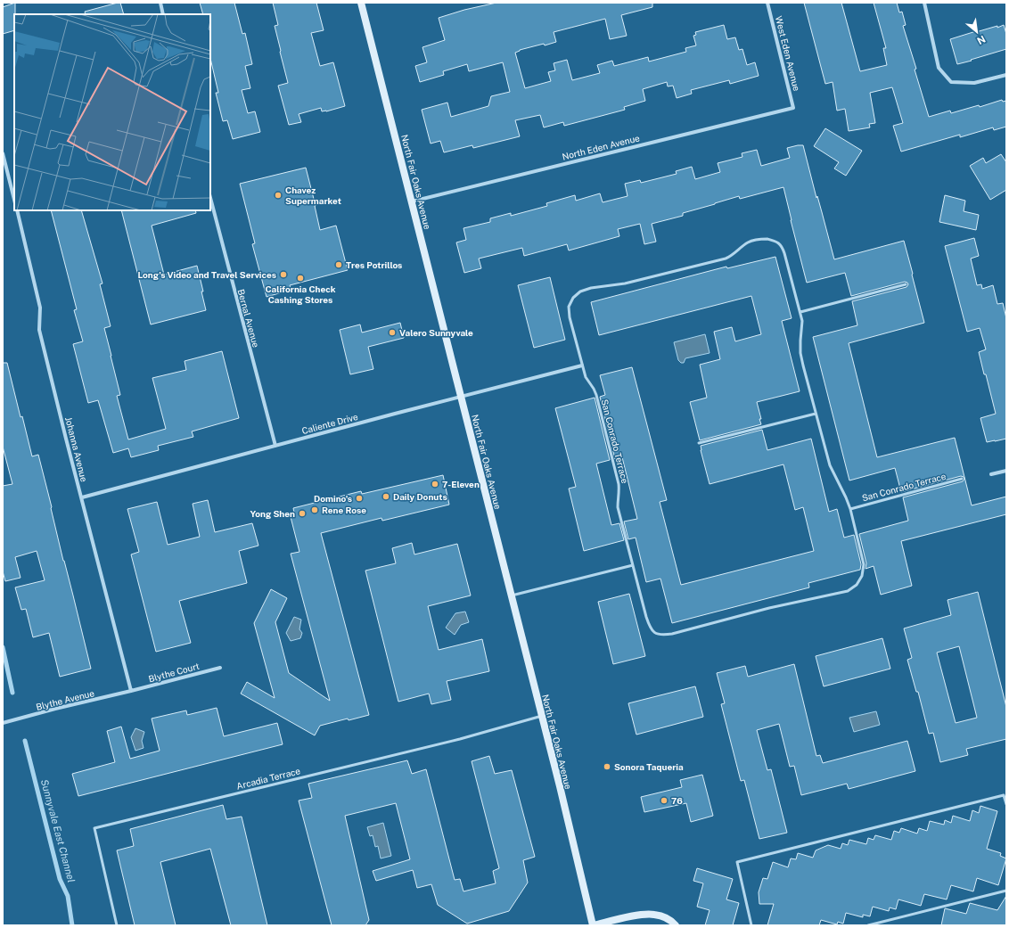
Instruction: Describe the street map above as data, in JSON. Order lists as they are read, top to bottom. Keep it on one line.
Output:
{"streets":{"main road":["North Fair Oaks Avenue"],"street":["West Eden Avenue","North Eden Avenue","Bernal Avenue","Caliente Drive","Johanna Avenue","Blythe Court","Blythe Avenue"],"lane":["San Conrado Terrace","Arcadia Terrace"]},"crossings":[["West Eden Avenue","North Eden Avenue"],["North Eden Avenue","North Fair Oaks Avenue"],["North Fair Oaks Avenue","Caliente Drive"],["North Fair Oaks Avenue","Arcadia Terrace"],["Bernal Avenue","Caliente Drive"],["Caliente Drive","San Conrado Terrace"],["Caliente Drive","Johanna Avenue"],["Johanna Avenue","Blythe Court"],["Johanna Avenue","Blythe Avenue"],["Blythe Court","Blythe Avenue"]],"water":["Sunnyvale East Channel"],"places":["Chavez Supermarket","Tres Potrillos","Long's Video and Travel Services","California Check Cashing Stores","Valero Sunnyvale","7-Eleven","Daily Donuts","Domino's","Rene Rose","Yong Shen","Sonora Taqueria","76"],"north":"bottom right"}
